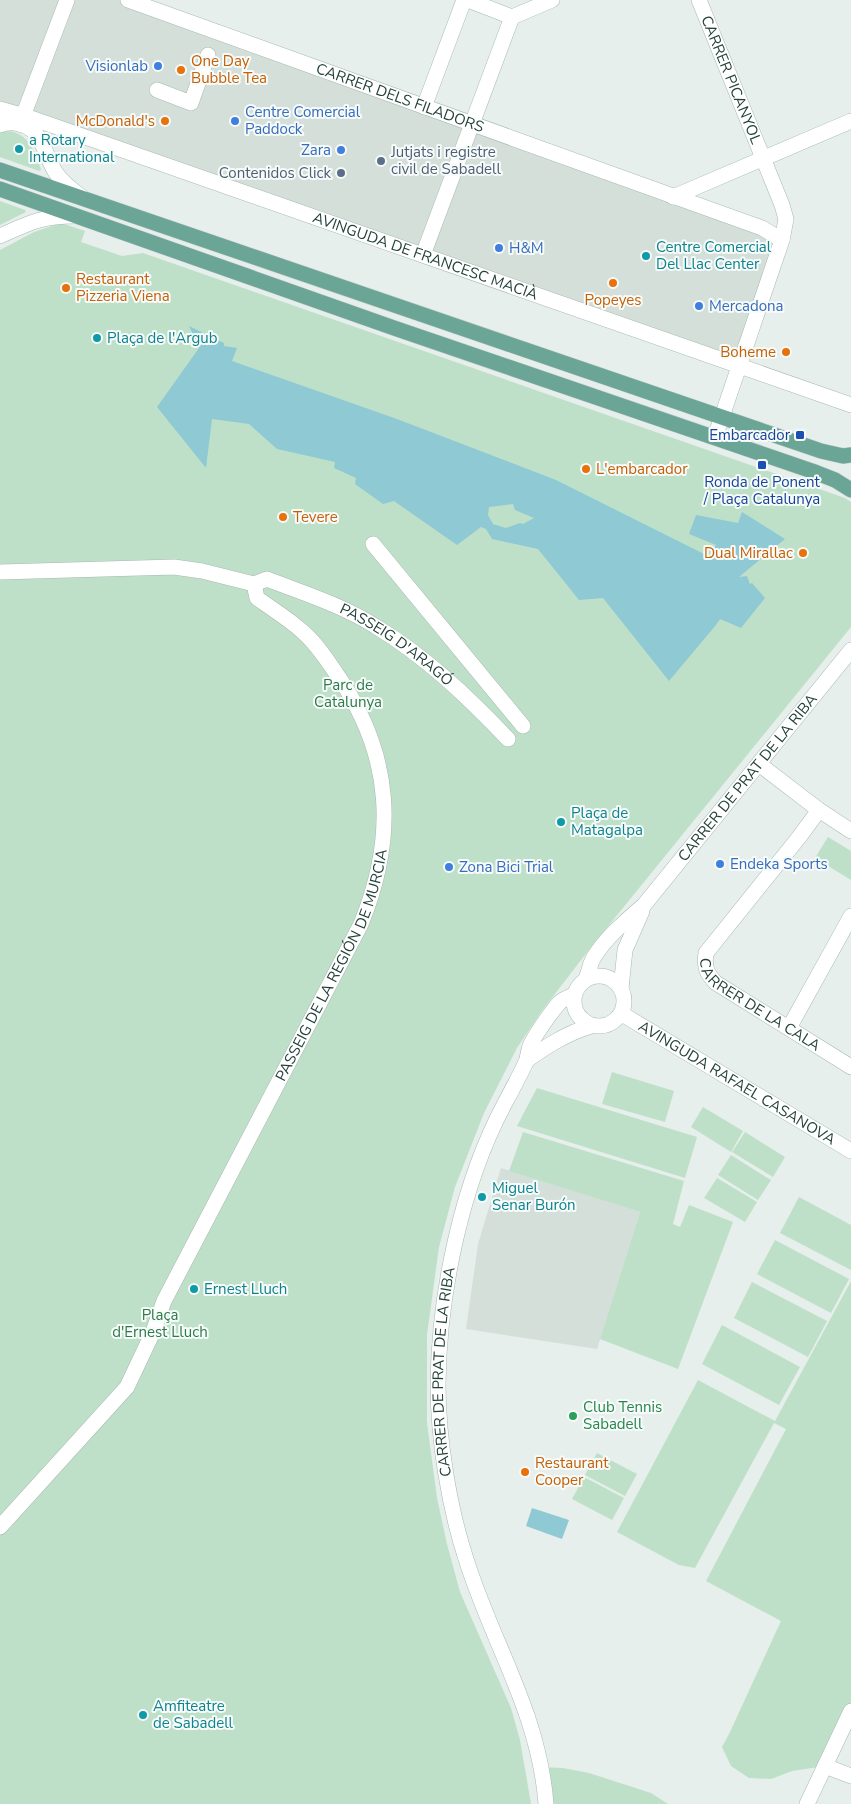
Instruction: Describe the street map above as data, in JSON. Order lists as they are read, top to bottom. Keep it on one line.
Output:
{"streets":{"main road":["AVINGUDA DE FRANCESC MACIÀ"],"street":["CARRER PICANYOL","CARRER DELS FILADORS","PASSEIG D'ARAGÓ","CARRER DE PRAT DE LA RIBA","PASSEIG DE LA REGIÓN DE MURCIA","CARRER DE LA CALA","AVINGUDA RAFAEL CASANOVA"]},"crossings":[["CARRER PICANYOL","CARRER DELS FILADORS"],["CARRER PICANYOL","AVINGUDA DE FRANCESC MACIÀ"],["PASSEIG D'ARAGÓ","PASSEIG DE LA REGIÓN DE MURCIA"],["CARRER DE PRAT DE LA RIBA","AVINGUDA RAFAEL CASANOVA"]],"parks":["Parc de Catalunya","Plaça d'Ernest Lluch"],"places":{"other":["Visionlab","One Day Bubble Tea","McDonald's","Centre Comercial Paddock","a Rotary International","Zara","Jutjats i registre civil de Sabadell","Contenidos Click","H&M","Centre Comercial Del Llac Center","Popeyes","Restaurant Pizzeria Viena","Mercadona","Plaça de l'Argub","Boheme","L'embarcador","Tevere","Dual Mirallac","Plaça de Matagalpa","Endeka Sports","Zona Bici Trial","Miguel Senar Burón","Ernest Lluch","Club Tennis Sabadell","Restaurant Cooper","Amfiteatre de Sabadell"],"transit":["Embarcador","Ronda de Ponent / Plaça Catalunya"]}}
